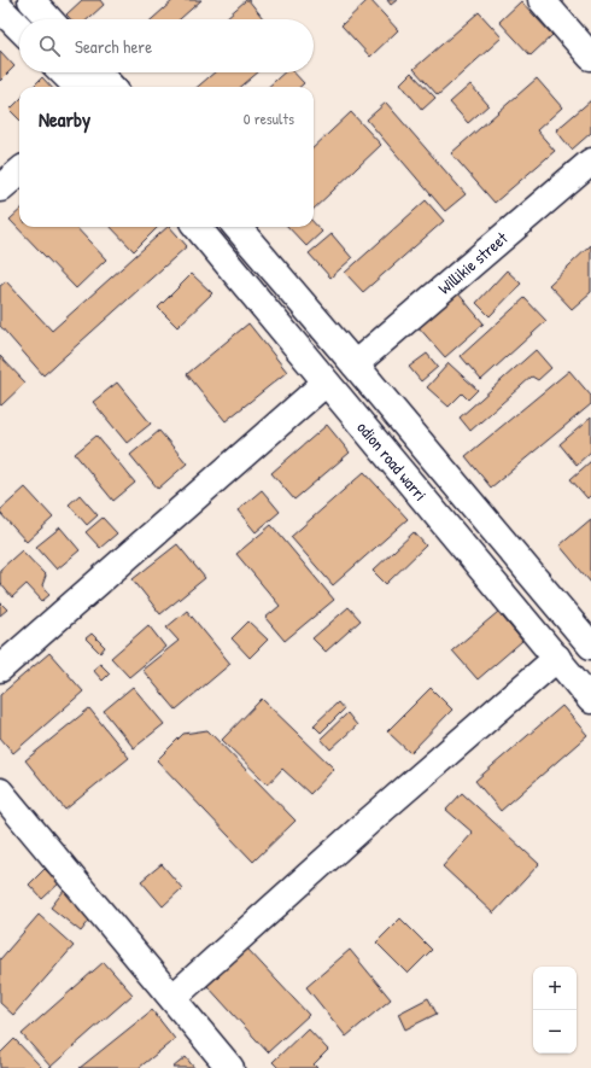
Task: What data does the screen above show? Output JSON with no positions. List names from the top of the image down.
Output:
{
  "streets": {
    "street": ["Willikie street", "odion road warri"]
  },
  "crossings": [
    ["Willikie street", "odion road warri"]
  ],
  "page": {
    "search": "Search here",
    "heading": ["Nearby", "0 results"],
    "map_buttons": ["+", "−"]
  }
}
